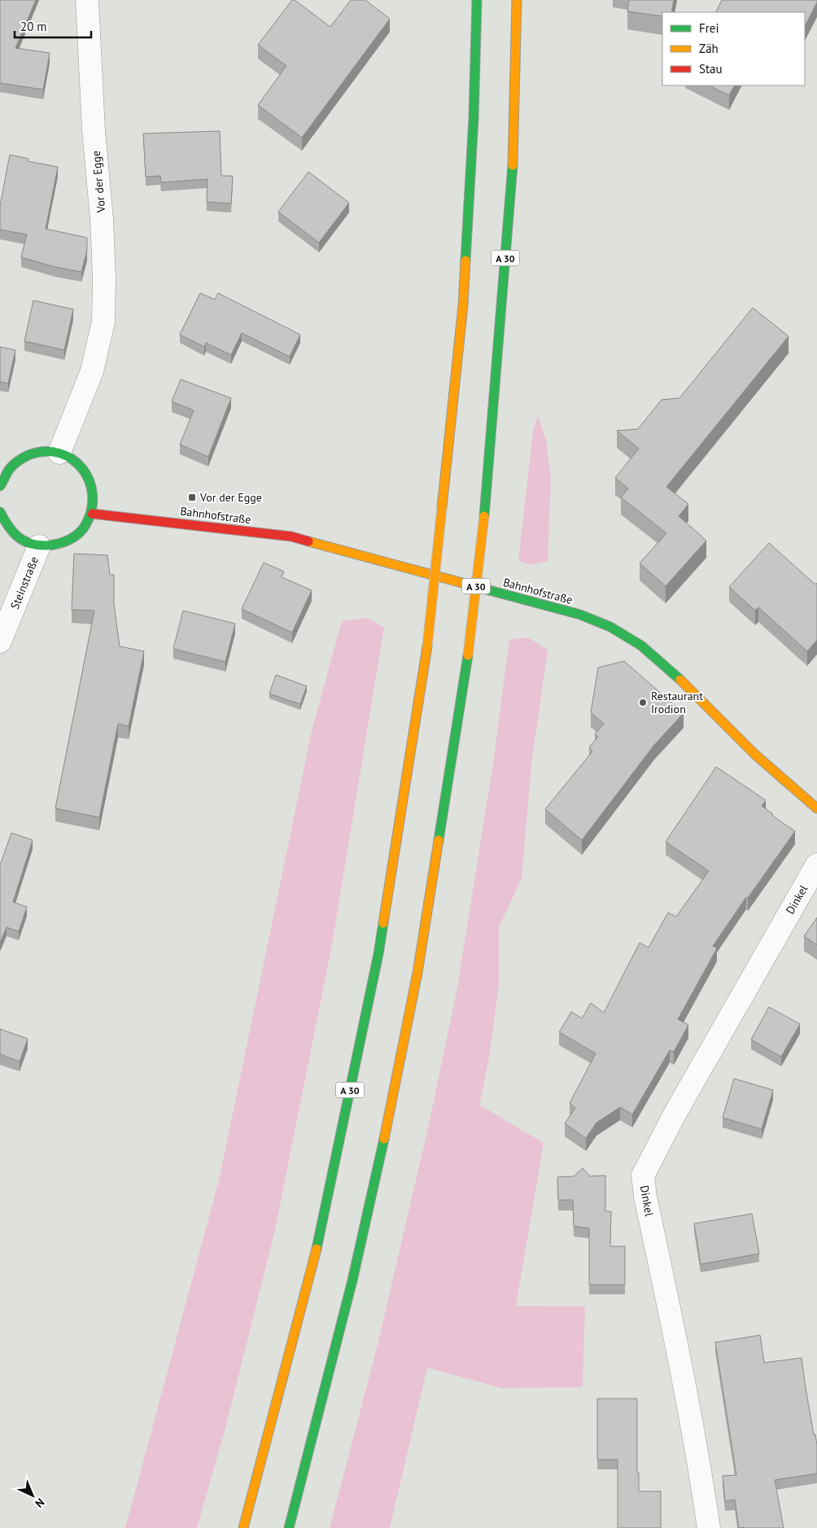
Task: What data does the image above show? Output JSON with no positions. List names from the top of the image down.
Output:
{
  "streets": {
    "main road": ["A 30", "Bahnhofstraße"],
    "street": ["Vor der Egge", "Steinstraße", "Dinkel"]
  },
  "places": {
    "transit": ["Vor der Egge"],
    "other": ["Restaurant Irodion"]
  },
  "legend": ["Frei", "Zäh", "Stau"],
  "scale_bar": "20 m",
  "north": "bottom right"
}
